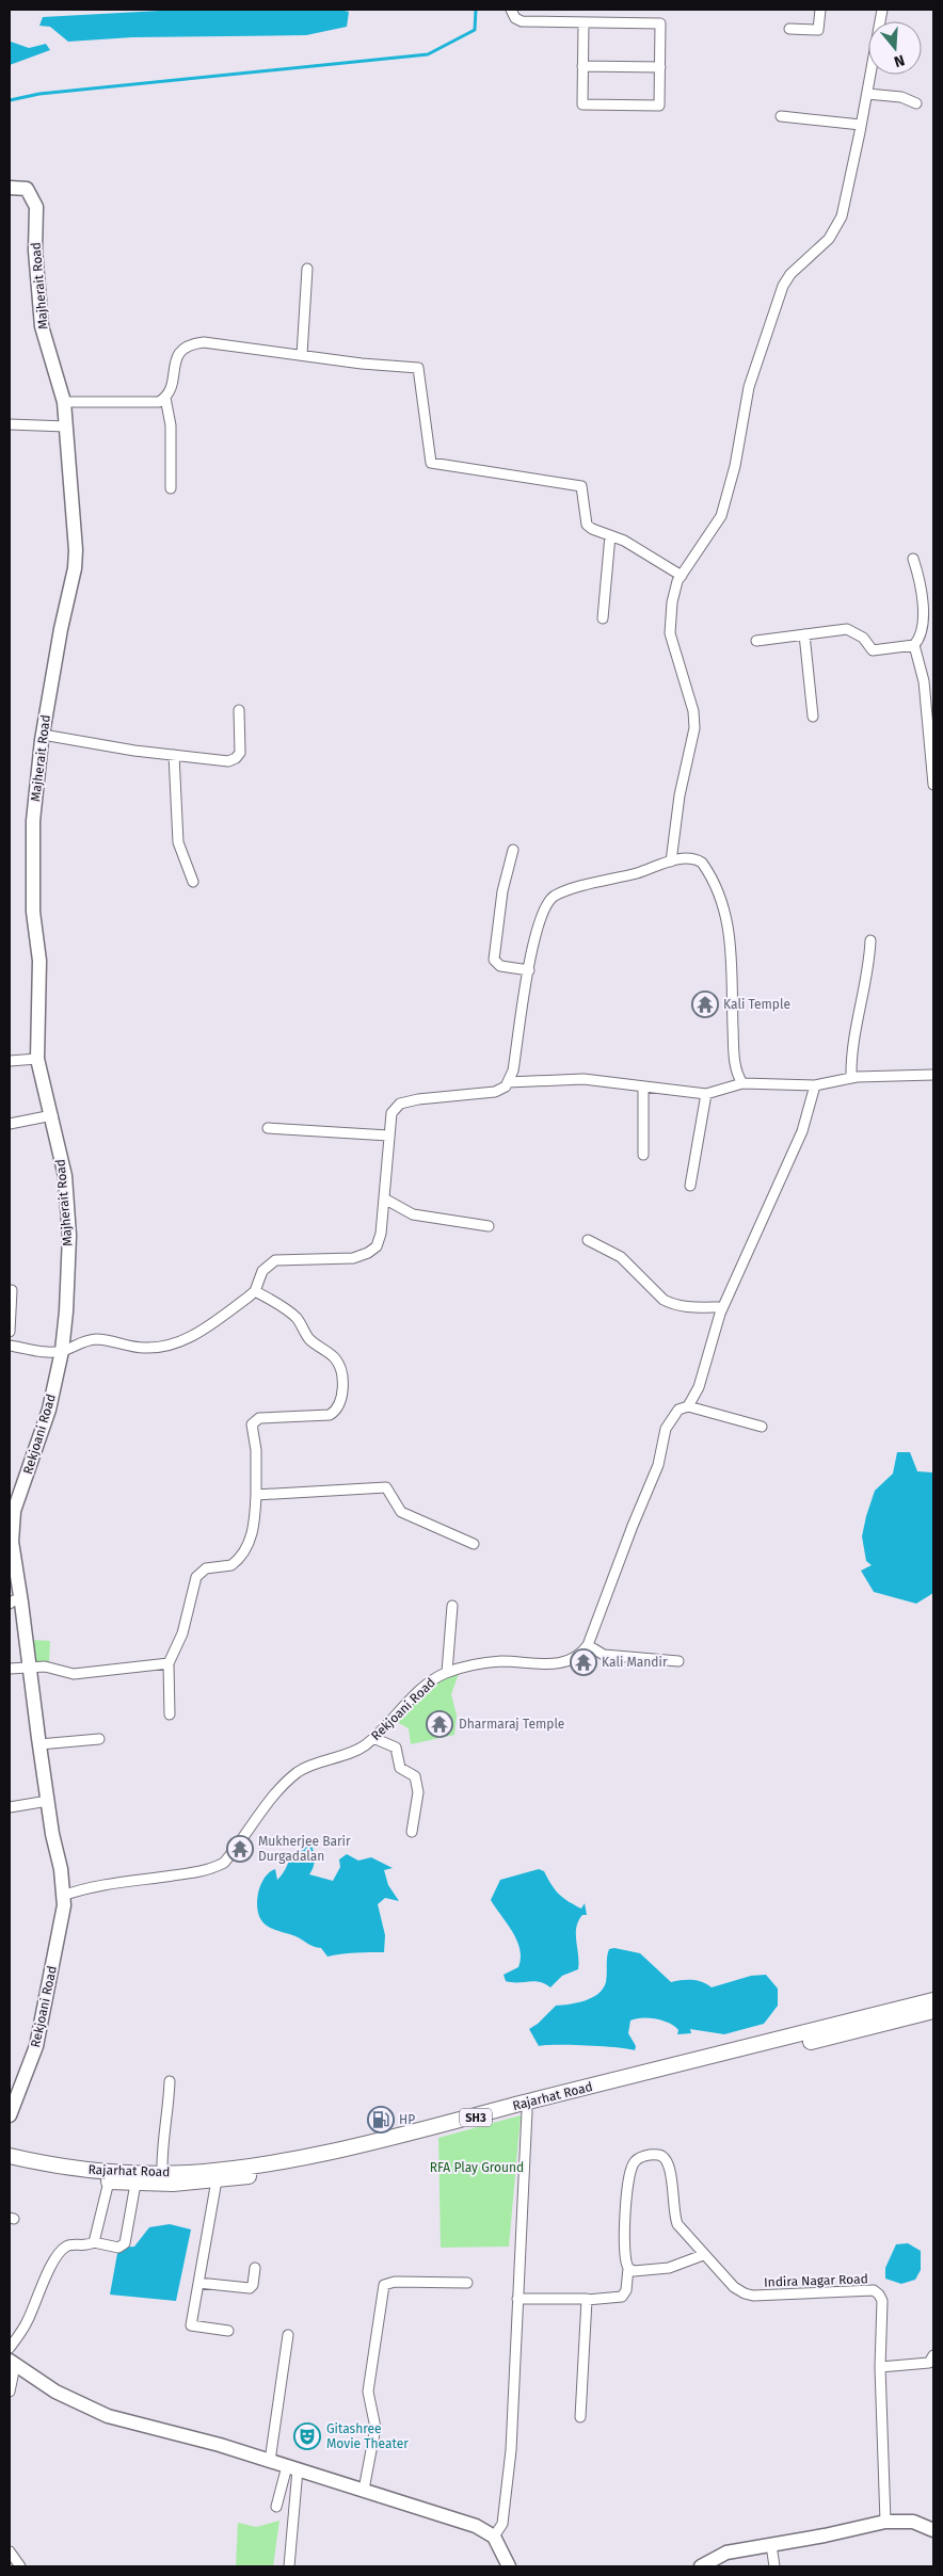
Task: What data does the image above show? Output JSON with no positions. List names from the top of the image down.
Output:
{
  "streets": {
    "main road": ["Rajarhat Road", "SH3"],
    "street": ["Majherait Road", "Rekjoani Road", "Indira Nagar Road"]
  },
  "crossings": [
    ["Majherait Road", "Rekjoani Road"]
  ],
  "parks": ["RFA Play Ground"],
  "places": {
    "temple": [
      "Kali Temple",
      "Kali Mandir",
      "Dharmaraj Temple",
      "Mukherjee Barir Durgadalan"
    ],
    "fuel station": ["HP"],
    "theatre": ["Gitashree Movie Theater"]
  },
  "north": "bottom"
}
